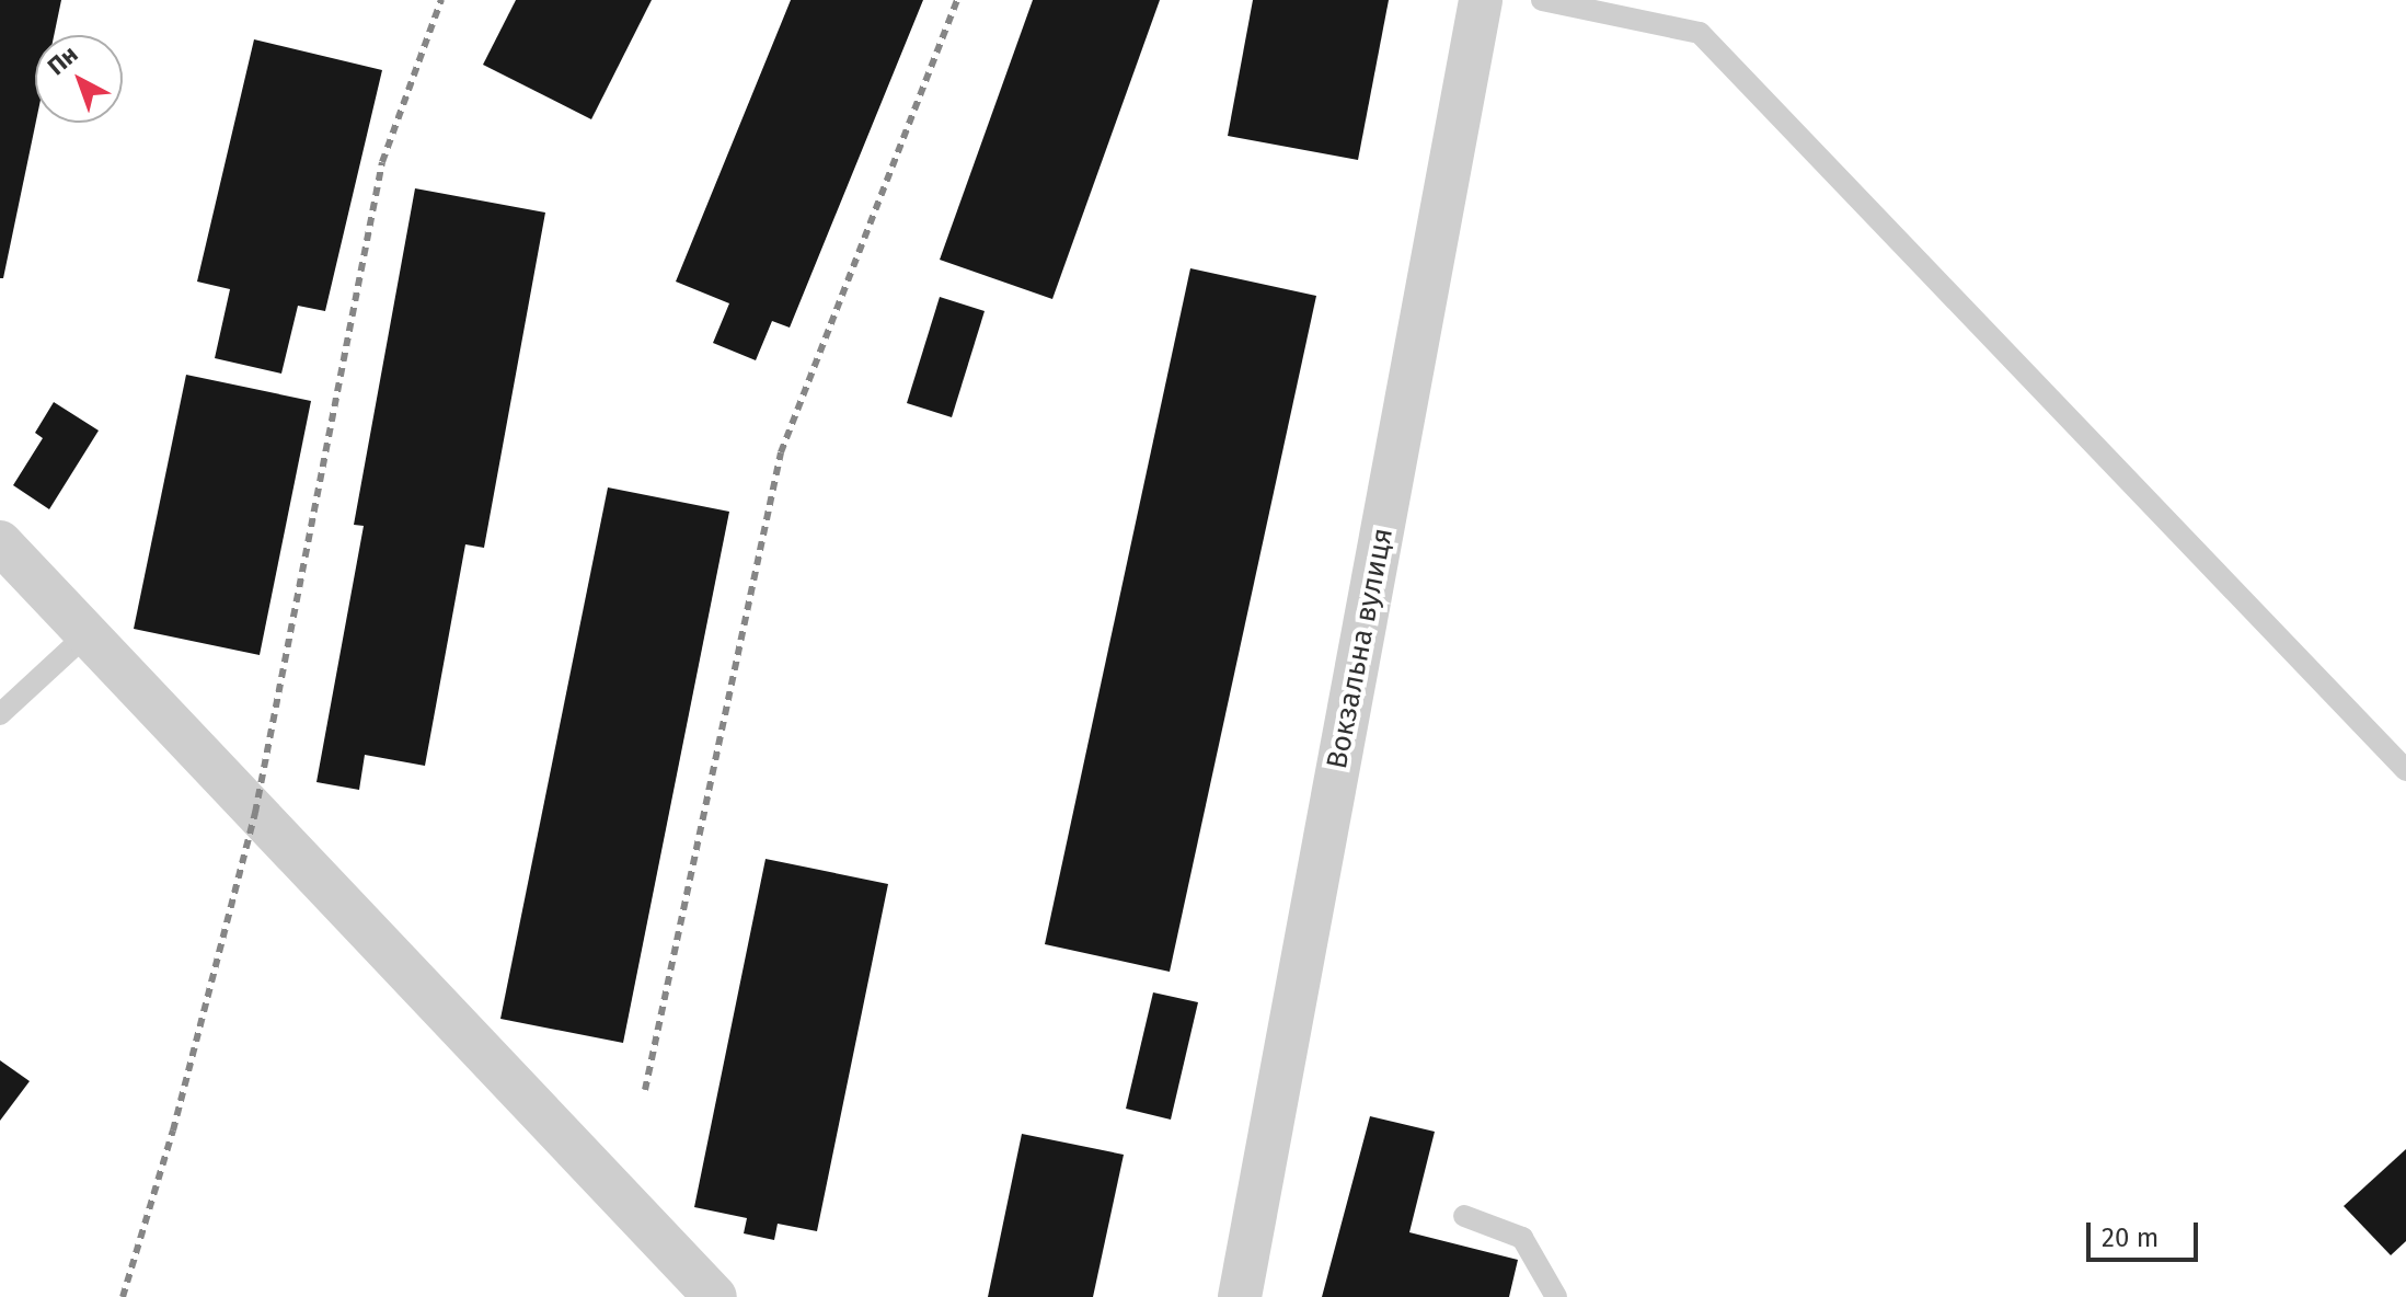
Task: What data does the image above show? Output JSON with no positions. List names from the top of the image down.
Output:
{
  "streets": {
    "street": ["Вокзальна вулиця"]
  },
  "scale_bar": "20 m",
  "north": "top left"
}
